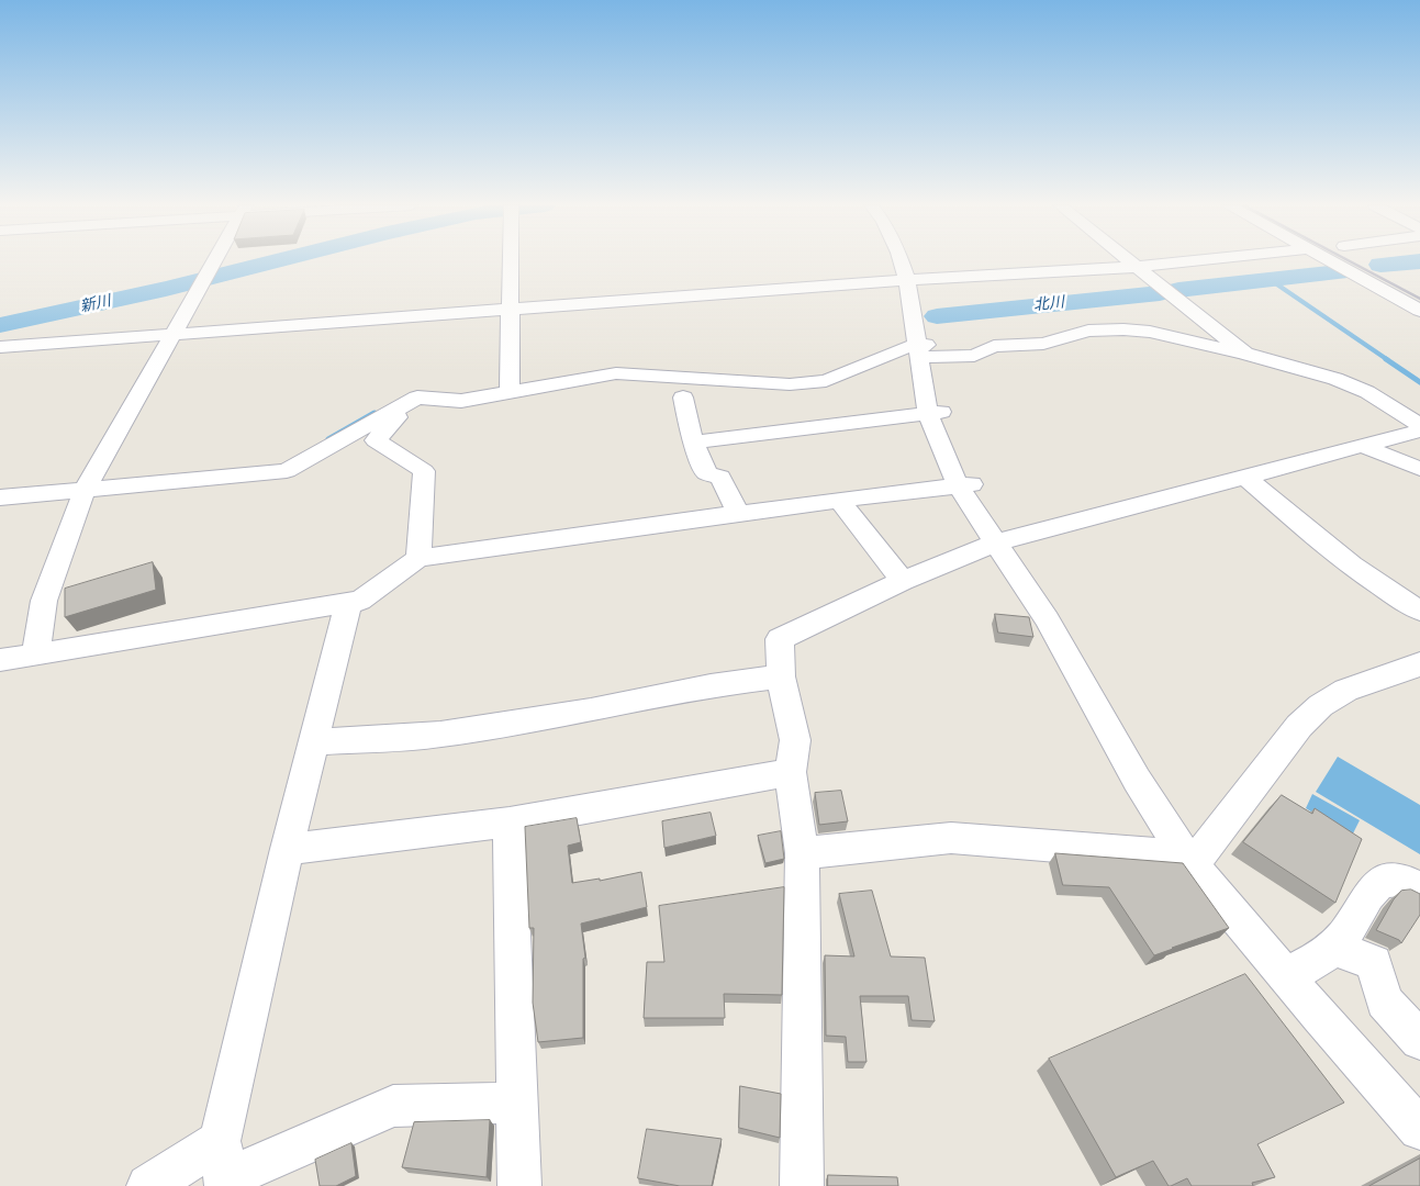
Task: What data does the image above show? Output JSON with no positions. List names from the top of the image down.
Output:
{
  "water": ["新川", "北川"]
}
